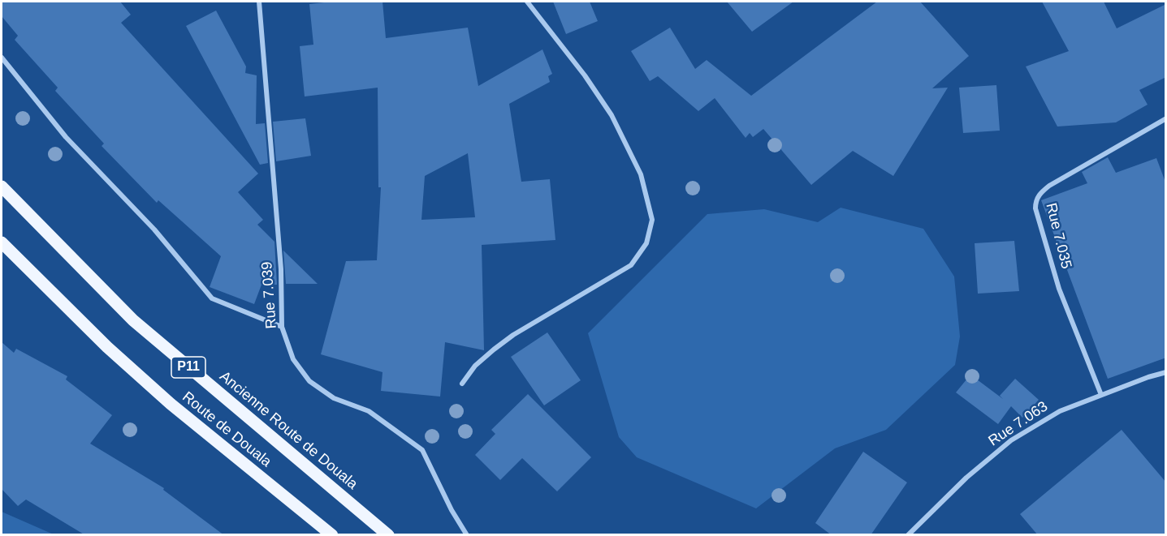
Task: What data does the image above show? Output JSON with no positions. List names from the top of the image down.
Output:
{
  "streets": {
    "main road": ["P11", "Route de Douala", "Ancienne Route de Douala"],
    "street": ["Rue 7.035", "Rue 7.039", "Rue 7.063"]
  },
  "crossings": [
    ["Rue 7.035", "Rue 7.063"]
  ]
}
